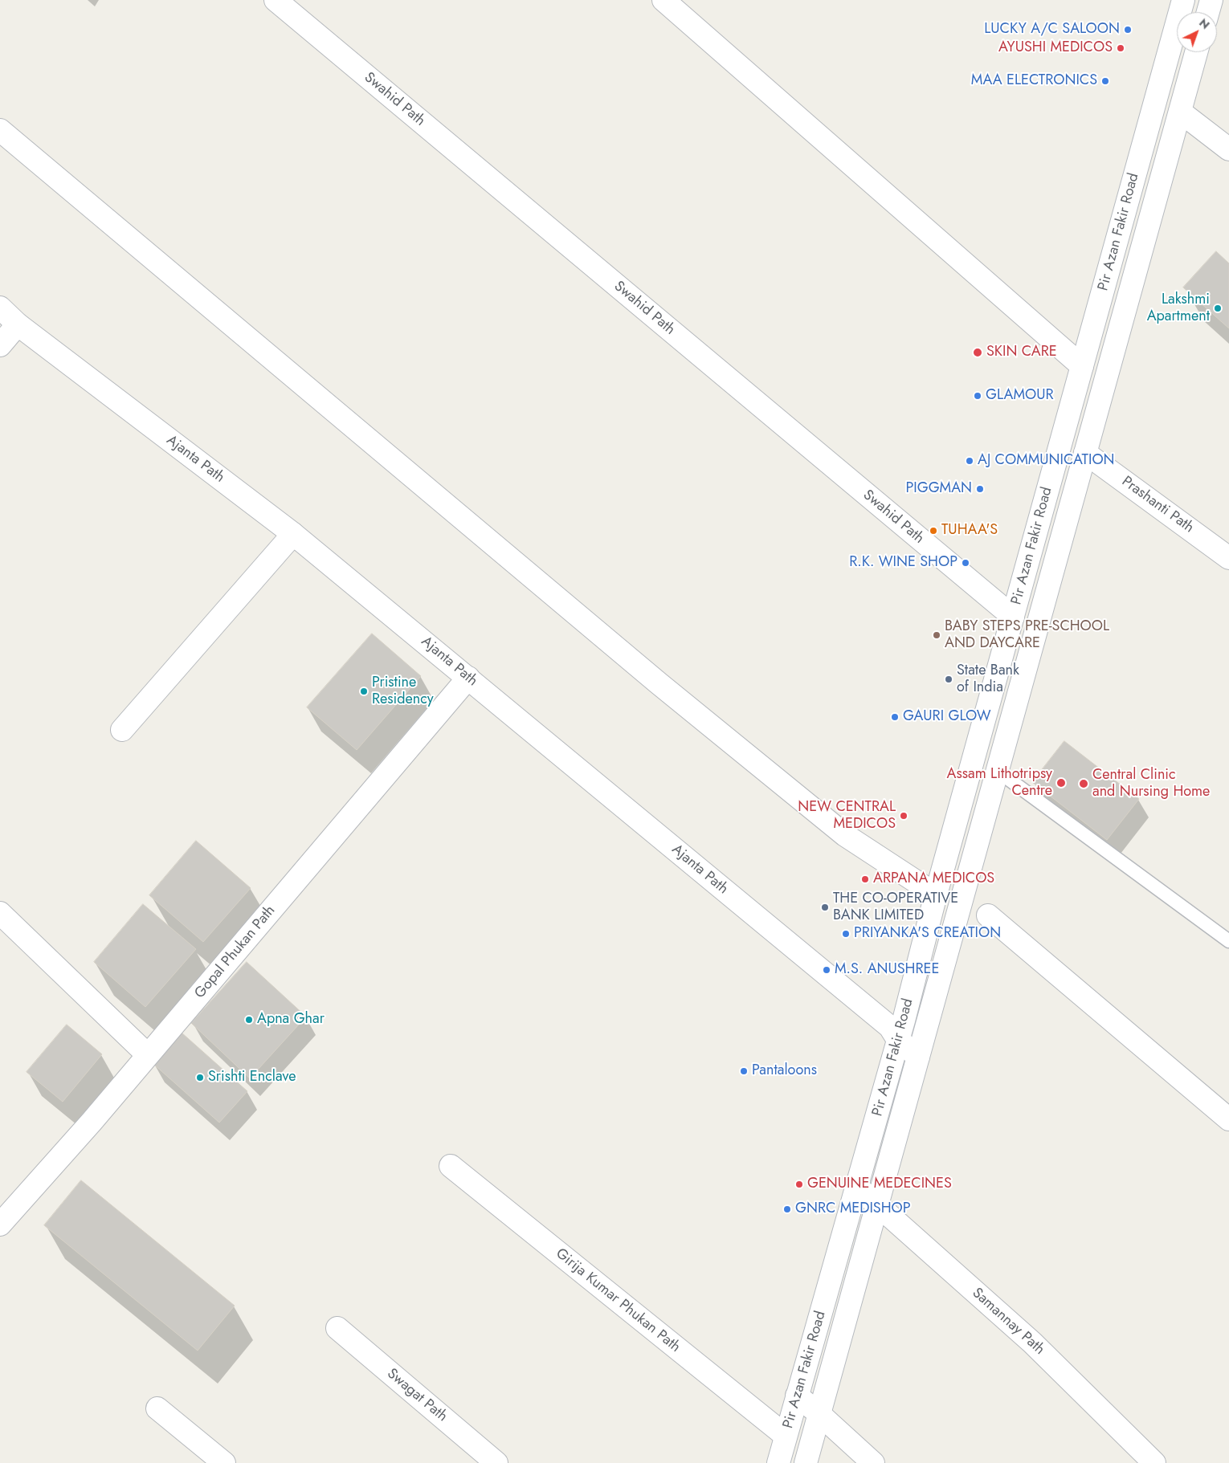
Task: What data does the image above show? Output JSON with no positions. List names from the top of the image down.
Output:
{
  "streets": {
    "street": [
      "Swahid Path",
      "Pir Azan Fakir Road",
      "Ajanta Path",
      "Prashanti Path",
      "Gopal Phukan Path",
      "Girija Kumar Phukan Path",
      "Samannay Path",
      "Swagat Path"
    ]
  },
  "crossings": [
    ["Swahid Path", "Pir Azan Fakir Road"],
    ["Pir Azan Fakir Road", "Ajanta Path"],
    ["Pir Azan Fakir Road", "Prashanti Path"],
    ["Pir Azan Fakir Road", "Girija Kumar Phukan Path"],
    ["Pir Azan Fakir Road", "Samannay Path"],
    ["Ajanta Path", "Gopal Phukan Path"]
  ],
  "places": [
    "LUCKY A/C SALOON",
    "AYUSHI MEDICOS",
    "MAA ELECTRONICS",
    "Lakshmi Apartment",
    "SKIN CARE",
    "GLAMOUR",
    "AJ COMMUNICATION",
    "PIGGMAN",
    "TUHAA'S",
    "R.K. WINE SHOP",
    "BABY STEPS PRE-SCHOOL AND DAYCARE",
    "State Bank of India",
    "Pristine Residency",
    "GAURI GLOW",
    "Assam Lithotripsy Centre",
    "Central Clinic and Nursing Home",
    "NEW CENTRAL MEDICOS",
    "ARPANA MEDICOS",
    "THE CO-OPERATIVE BANK LIMITED",
    "PRIYANKA'S CREATION",
    "M.S. ANUSHREE",
    "Apna Ghar",
    "Pantaloons",
    "Srishti Enclave",
    "GENUINE MEDECINES",
    "GNRC MEDISHOP"
  ],
  "north": "top right"
}
